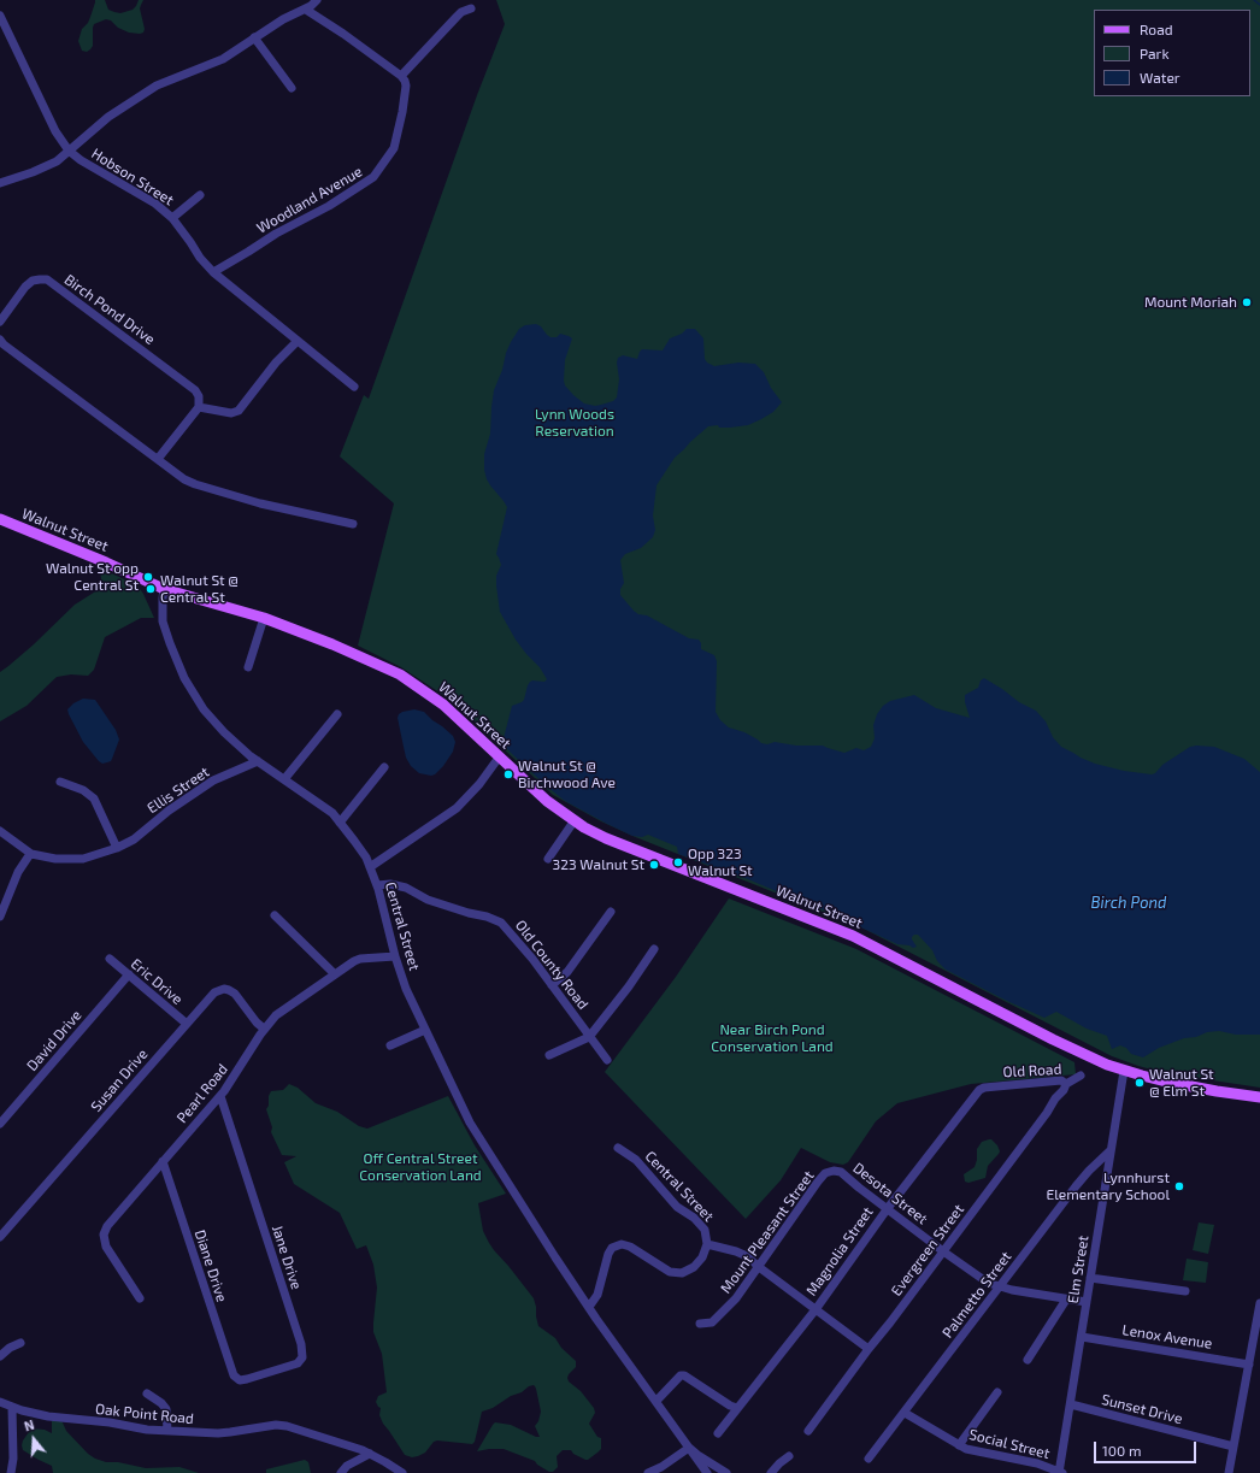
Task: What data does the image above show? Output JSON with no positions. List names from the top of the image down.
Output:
{
  "streets": {
    "main road": ["Walnut Street"],
    "street": [
      "Hobson Street",
      "Woodland Avenue",
      "Birch Pond Drive",
      "Ellis Street",
      "Central Street",
      "Old County Road",
      "Eric Drive",
      "David Drive",
      "Old Road",
      "Susan Drive",
      "Pearl Road",
      "Desota Street",
      "Mount Pleasant Street",
      "Evergreen Street",
      "Magnolia Street",
      "Jane Drive",
      "Diane Drive",
      "Elm Street",
      "Palmetto Street",
      "Lenox Avenue",
      "Sunset Drive",
      "Oak Point Road",
      "Social Street"
    ]
  },
  "crossings": [
    ["Hobson Street", "Woodland Avenue"],
    ["Walnut Street", "Central Street"],
    ["Walnut Street", "Elm Street"],
    ["Ellis Street", "Central Street"],
    ["Central Street", "Old County Road"],
    ["Central Street", "Pearl Road"],
    ["Eric Drive", "David Drive"],
    ["Eric Drive", "Susan Drive"],
    ["Old Road", "Evergreen Street"],
    ["Old Road", "Magnolia Street"],
    ["Susan Drive", "Pearl Road"],
    ["Pearl Road", "Jane Drive"],
    ["Pearl Road", "Diane Drive"],
    ["Desota Street", "Mount Pleasant Street"],
    ["Desota Street", "Evergreen Street"],
    ["Desota Street", "Magnolia Street"],
    ["Desota Street", "Elm Street"],
    ["Desota Street", "Palmetto Street"],
    ["Jane Drive", "Diane Drive"],
    ["Elm Street", "Palmetto Street"],
    ["Elm Street", "Lenox Avenue"],
    ["Elm Street", "Sunset Drive"],
    ["Elm Street", "Social Street"],
    ["Palmetto Street", "Social Street"]
  ],
  "water": ["Birch Pond"],
  "parks": ["Lynn Woods Reservation", "Near Birch Pond Conservation Land", "Off Central Street Conservation Land"],
  "places": [
    "Mount Moriah",
    "Walnut St opp Central St",
    "Walnut St @ Central St",
    "Walnut St @ Birchwood Ave",
    "Opp 323 Walnut St",
    "323 Walnut St",
    "Walnut St @ Elm St",
    "Lynnhurst Elementary School"
  ],
  "legend": ["Road", "Park", "Water"],
  "scale_bar": "100 m",
  "north": "top"
}
